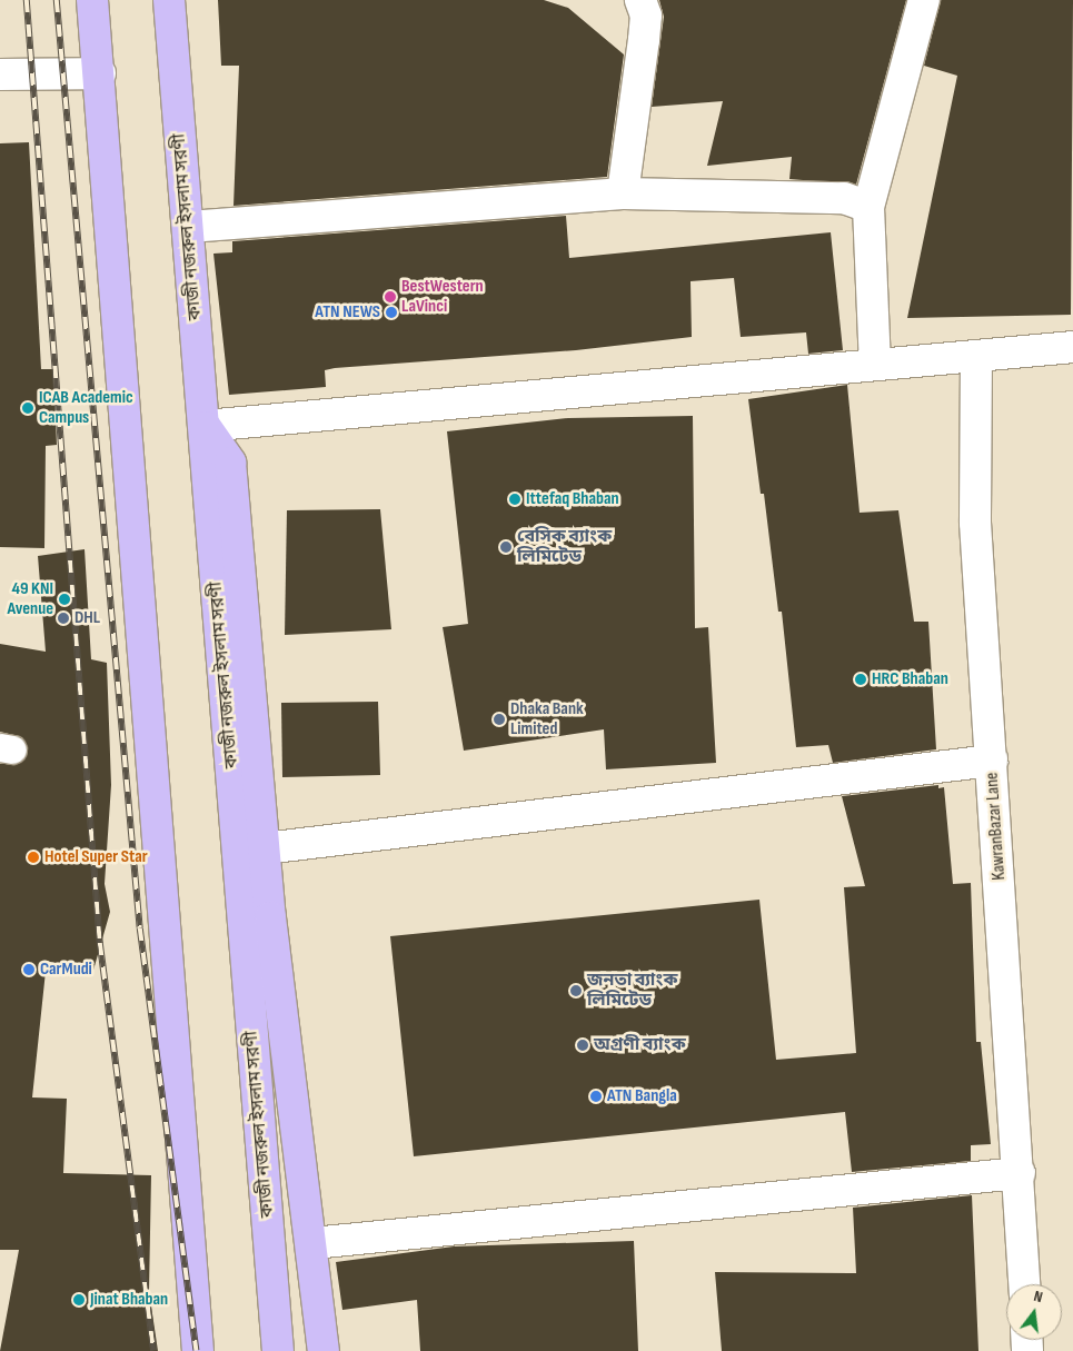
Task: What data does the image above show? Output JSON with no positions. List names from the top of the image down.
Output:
{
  "streets": {
    "highway": ["কাজী নজরুল ইসলাম সরণী"],
    "street": ["KawranBazar Lane"]
  },
  "places": [
    "BestWestern LaVinci",
    "ATN NEWS",
    "ICAB Academic Campus",
    "Ittefaq Bhaban",
    "বেসিক ব্যাংক লিমিটেড",
    "49 KNI Avenue",
    "DHL",
    "HRC Bhaban",
    "Dhaka Bank Limited",
    "Hotel Super Star",
    "CarMudi",
    "জনতা ব্যাংক লিমিটেড",
    "অগ্রণী ব্যাংক",
    "ATN Bangla",
    "Jinat Bhaban"
  ],
  "north": "top"
}
